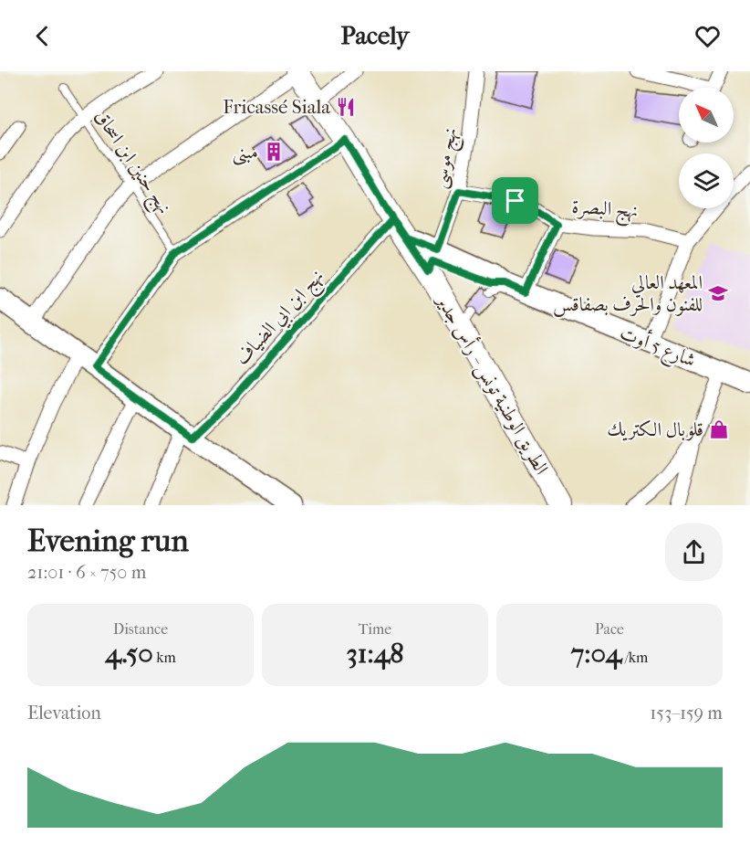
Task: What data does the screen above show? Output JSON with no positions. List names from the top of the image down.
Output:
{
  "streets": {
    "main road": ["شارع 5 أوت", "الطريق الوطنية تونس - رأس جدير"],
    "street": ["نهج موسى", "نهج البصرة", "نهج ابن ابي الضياف"],
    "lane": ["نهج حنين ابن اسحاق"]
  },
  "crossings": [
    ["نهج موسى", "نهج البصرة"],
    ["نهج موسى", "شارع 5 أوت"],
    ["نهج موسى", "الطريق الوطنية تونس - رأس جدير"],
    ["نهج ابن ابي الضياف", "الطريق الوطنية تونس - رأس جدير"],
    ["شارع 5 أوت", "الطريق الوطنية تونس - رأس جدير"]
  ],
  "places": {
    "restaurant": ["Fricassé Siala"],
    "building": ["مبنى"],
    "school or university": ["المعهد العالي للفنون والحرف بصفاقس"],
    "shop": ["قلوبال الكتريك"]
  },
  "north": "top left",
  "page": {
    "header": "Pacely",
    "heading": ["Evening run", "21:01 · 6 × 750 m"],
    "stats": [
      ["Distance", "4.50 km"],
      ["Time", "31:48"],
      ["Pace", "7:04 /km"]
    ],
    "chart": ["Elevation", "153–159 m"]
  }
}
